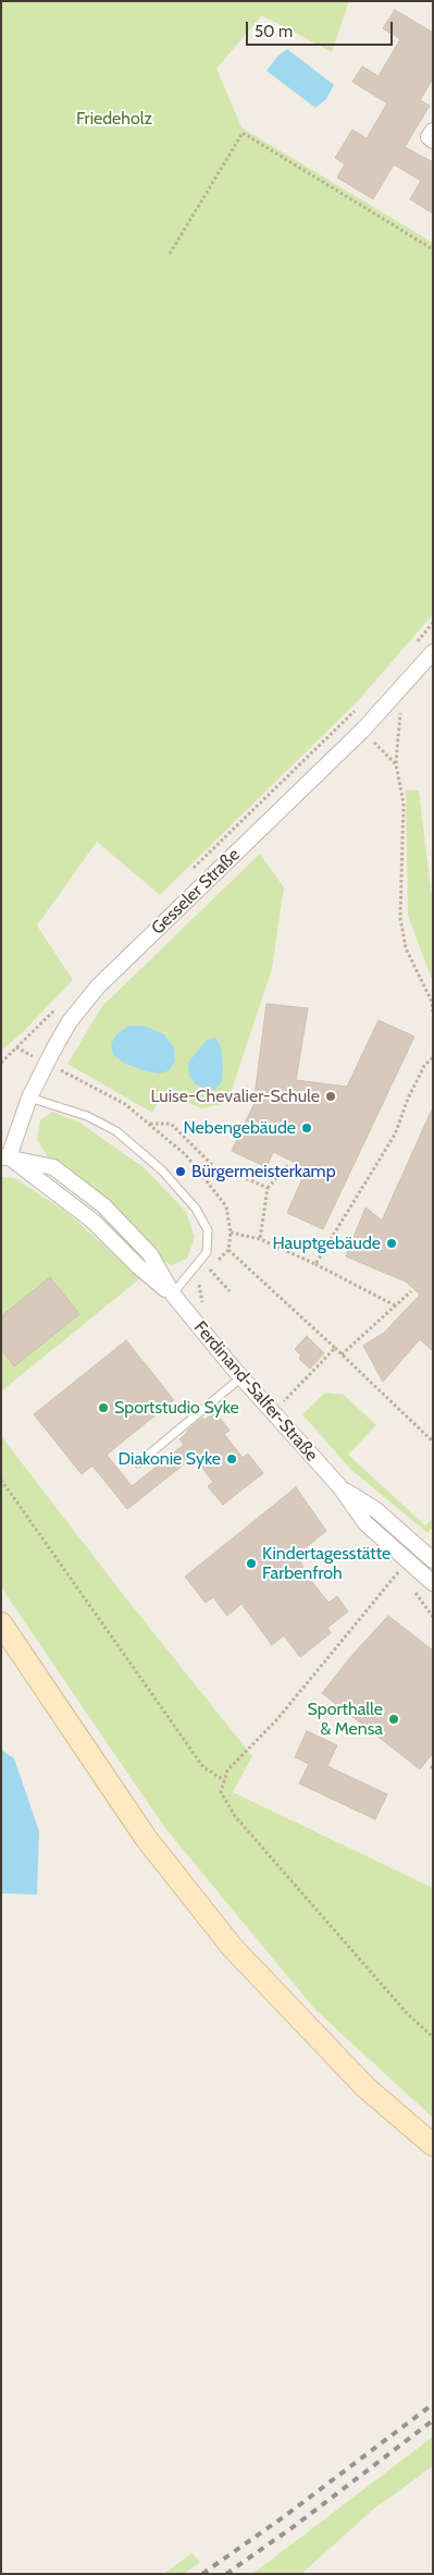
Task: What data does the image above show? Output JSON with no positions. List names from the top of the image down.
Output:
{
  "streets": {
    "street": ["Gesseler Straße", "Ferdinand-Salfer-Straße"]
  },
  "crossings": [
    ["Gesseler Straße", "Ferdinand-Salfer-Straße"]
  ],
  "parks": ["Friedeholz"],
  "places": [
    "Luise-Chevalier-Schule",
    "Nebengebäude",
    "Bürgermeisterkamp",
    "Hauptgebäude",
    "Sportstudio Syke",
    "Diakonie Syke",
    "Kindertagesstätte Farbenfroh",
    "Sporthalle & Mensa"
  ],
  "scale_bar": "50 m"
}
